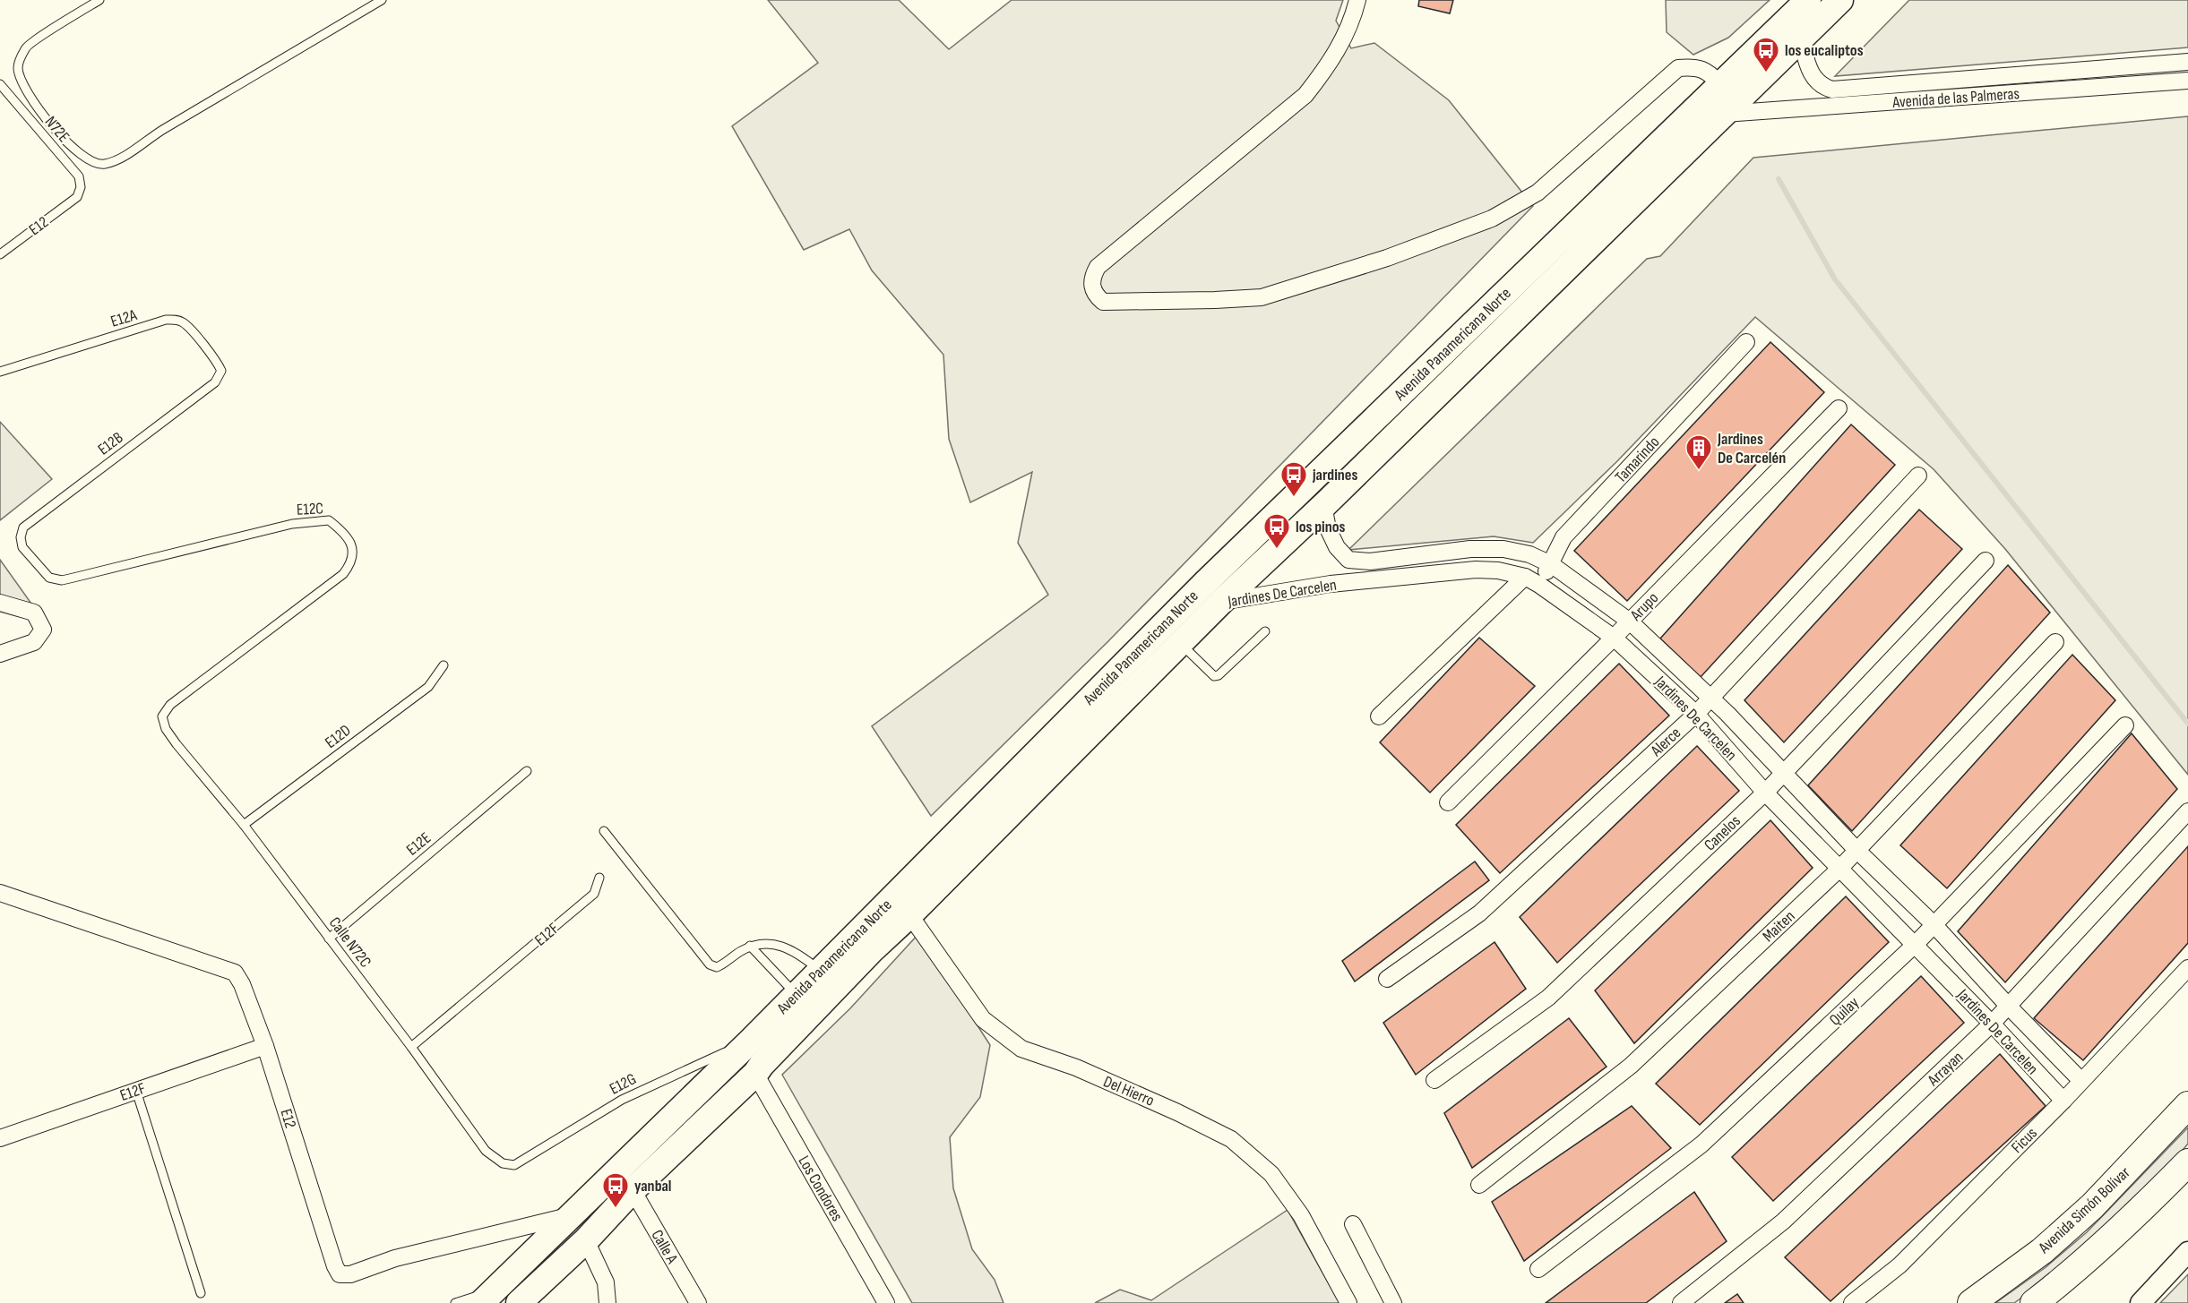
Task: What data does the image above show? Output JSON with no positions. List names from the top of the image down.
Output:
{
  "streets": {
    "highway": ["Avenida Simón Bolívar"],
    "main road": ["Avenida Panamericana Norte"],
    "street": [
      "Avenida de las Palmeras",
      "E12",
      "Tamarindo",
      "Jardines De Carcelen",
      "Arupo",
      "Alerce",
      "Canelos",
      "Maiten",
      "E12F",
      "Quilay",
      "Arrayan",
      "Del Hierro",
      "Ficus",
      "Los Condores",
      "Calle A"
    ],
    "lane": [
      "N72E",
      "E12A",
      "E12B",
      "E12C",
      "E12D",
      "E12E",
      "Calle N72C",
      "E12G"
    ]
  },
  "crossings": [
    ["Avenida de las Palmeras", "Avenida Panamericana Norte"],
    ["N72E", "E12"],
    ["E12", "Avenida Panamericana Norte"],
    ["E12", "E12F"],
    ["E12A", "E12B"],
    ["Avenida Panamericana Norte", "Jardines De Carcelen"],
    ["Avenida Panamericana Norte", "E12G"],
    ["Avenida Panamericana Norte", "Del Hierro"],
    ["Avenida Panamericana Norte", "Los Condores"],
    ["Avenida Panamericana Norte", "Calle A"],
    ["E12B", "E12C"],
    ["Tamarindo", "Jardines De Carcelen"],
    ["E12C", "Calle N72C"],
    ["Jardines De Carcelen", "Arupo"],
    ["Jardines De Carcelen", "Alerce"],
    ["Jardines De Carcelen", "Canelos"],
    ["Jardines De Carcelen", "Maiten"],
    ["Jardines De Carcelen", "Quilay"],
    ["Jardines De Carcelen", "Arrayan"],
    ["Jardines De Carcelen", "Ficus"],
    ["E12D", "Calle N72C"],
    ["E12E", "Calle N72C"],
    ["E12F", "Calle N72C"],
    ["Calle N72C", "E12G"]
  ],
  "places": {
    "bus stop": [
      "los eucaliptos",
      "jardines",
      "los pinos",
      "yanbal"
    ],
    "building": ["Jardines De Carcelén"]
  }
}
